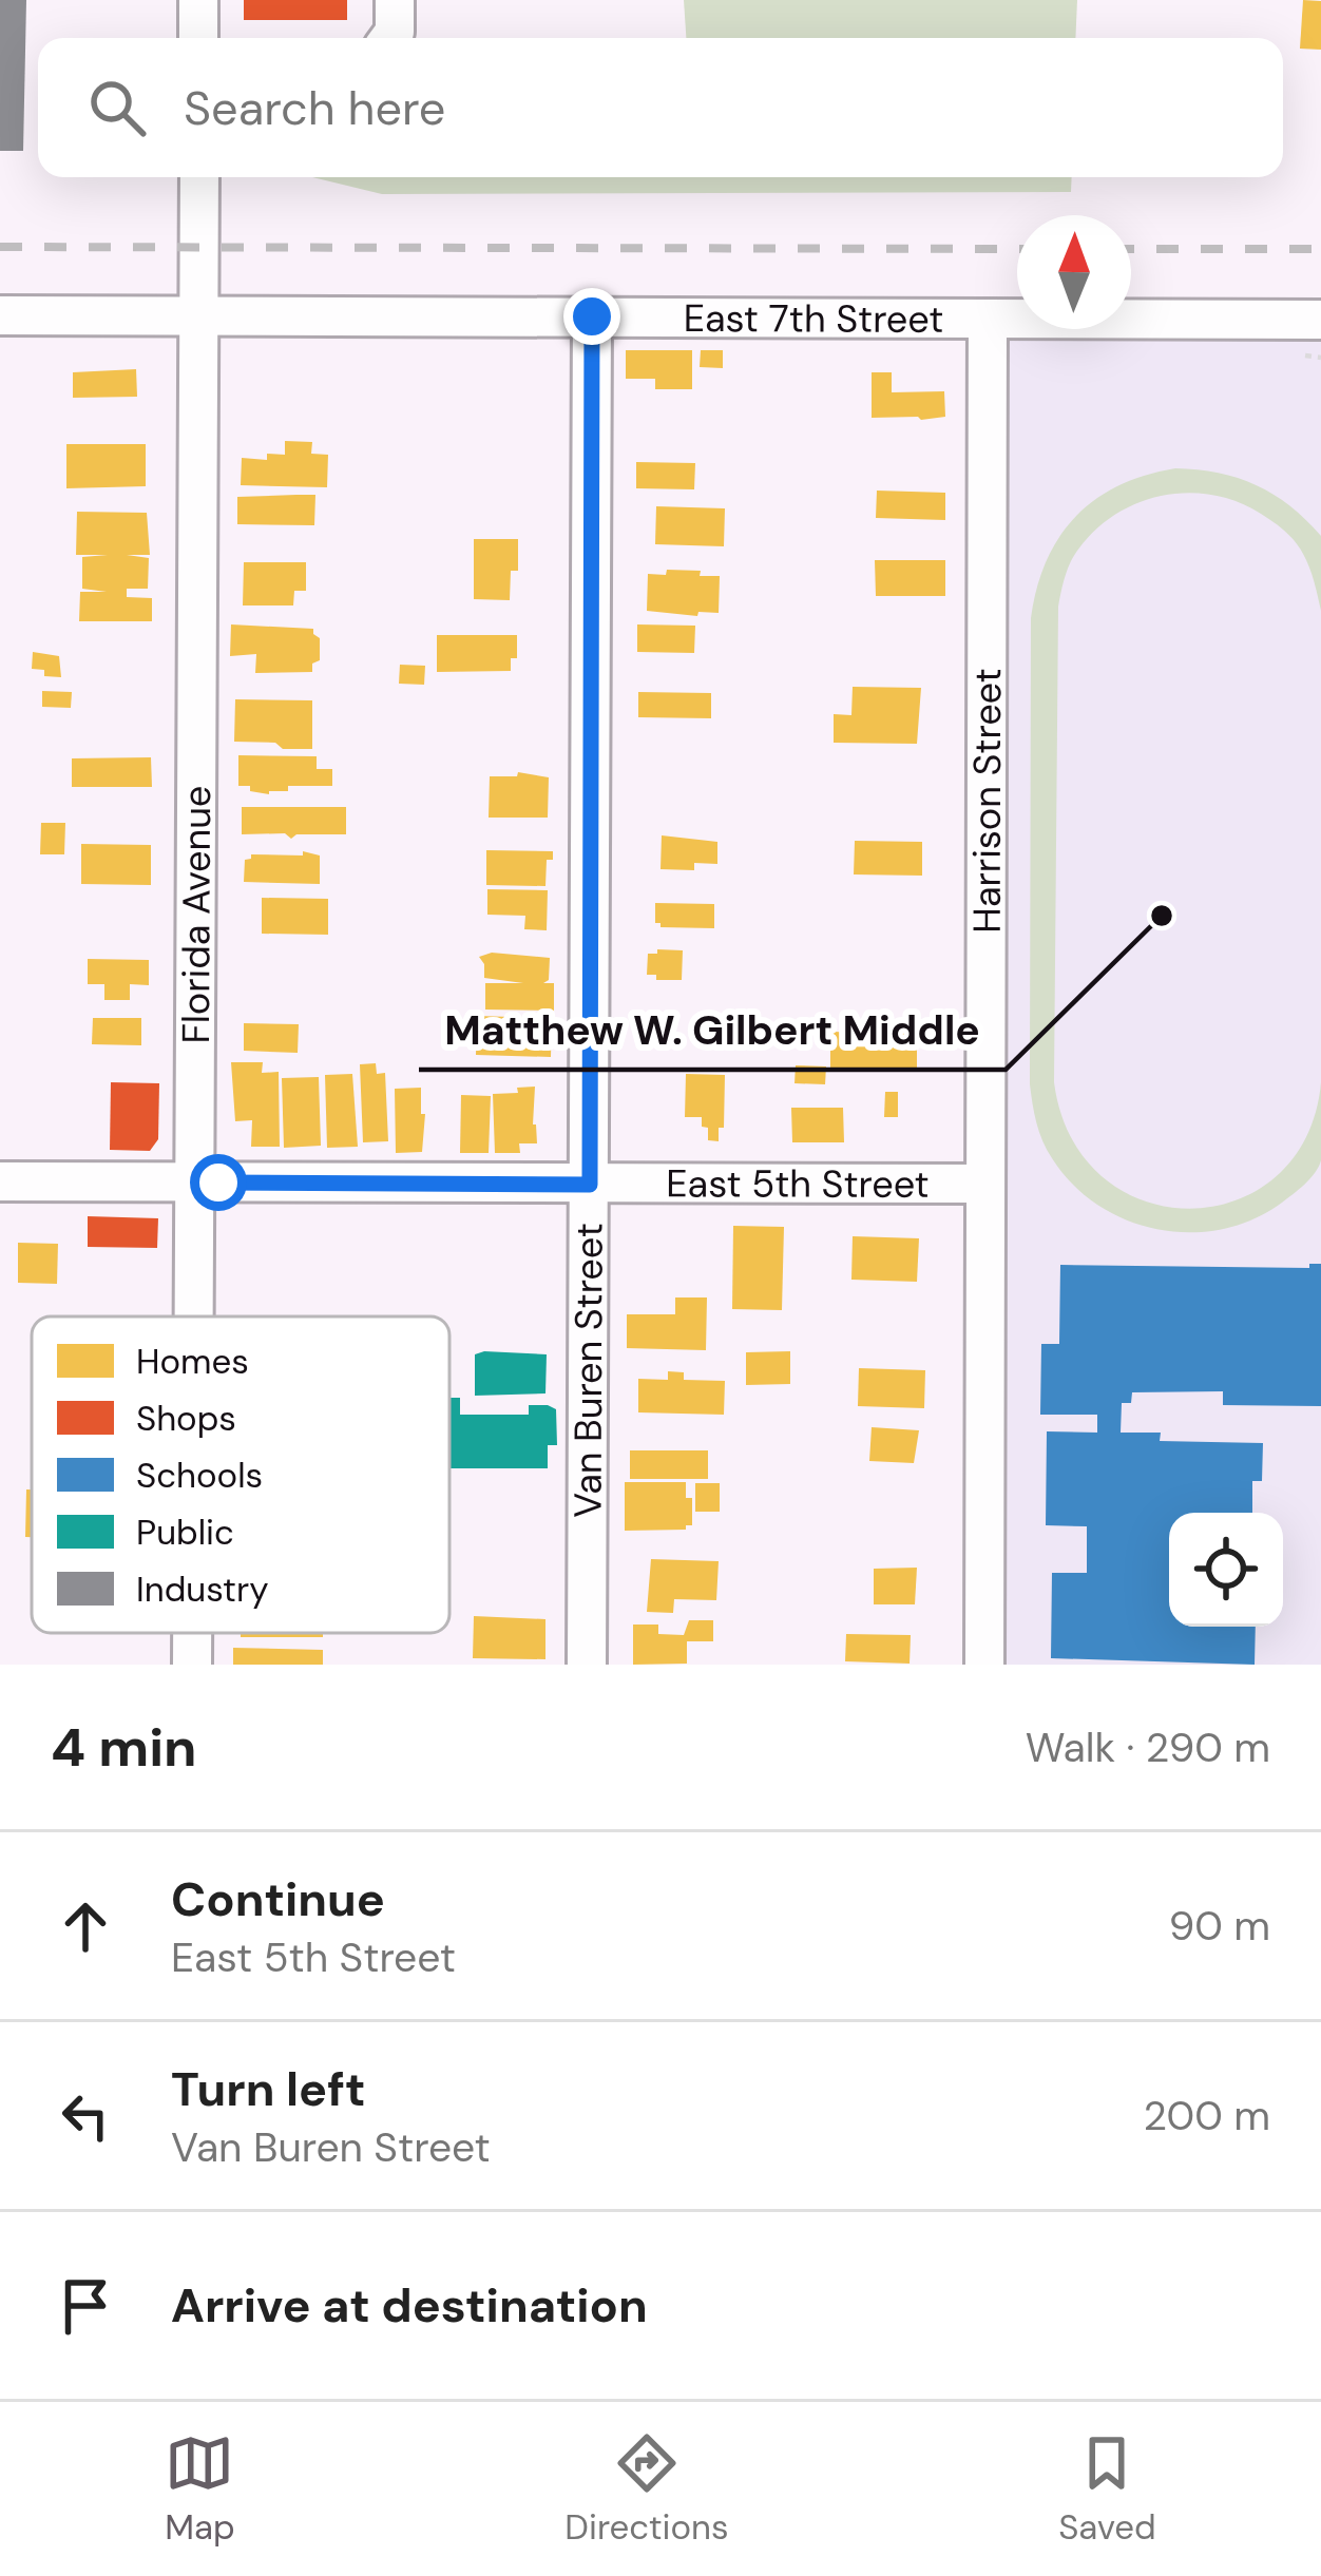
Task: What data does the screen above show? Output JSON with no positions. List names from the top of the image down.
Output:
{
  "streets": {
    "street": [
      "East 7th Street",
      "Harrison Street",
      "Florida Avenue",
      "East 5th Street",
      "Van Buren Street"
    ]
  },
  "crossings": [
    ["East 7th Street", "Harrison Street"],
    ["East 7th Street", "Florida Avenue"],
    ["East 7th Street", "Van Buren Street"],
    ["Harrison Street", "East 5th Street"],
    ["Florida Avenue", "East 5th Street"],
    ["East 5th Street", "Van Buren Street"]
  ],
  "places": ["Matthew W. Gilbert Middle"],
  "legend": [
    "Homes",
    "Shops",
    "Schools",
    "Public",
    "Industry"
  ],
  "north": "top",
  "page": {
    "search": "Search here",
    "heading": ["4 min", "Walk · 290 m"],
    "list": [
      ["Continue", "East 5th Street", "90 m"],
      ["Turn left", "Van Buren Street", "200 m"],
      "Arrive at destination"
    ],
    "nav": ["Map", "Directions", "Saved"]
  }
}
